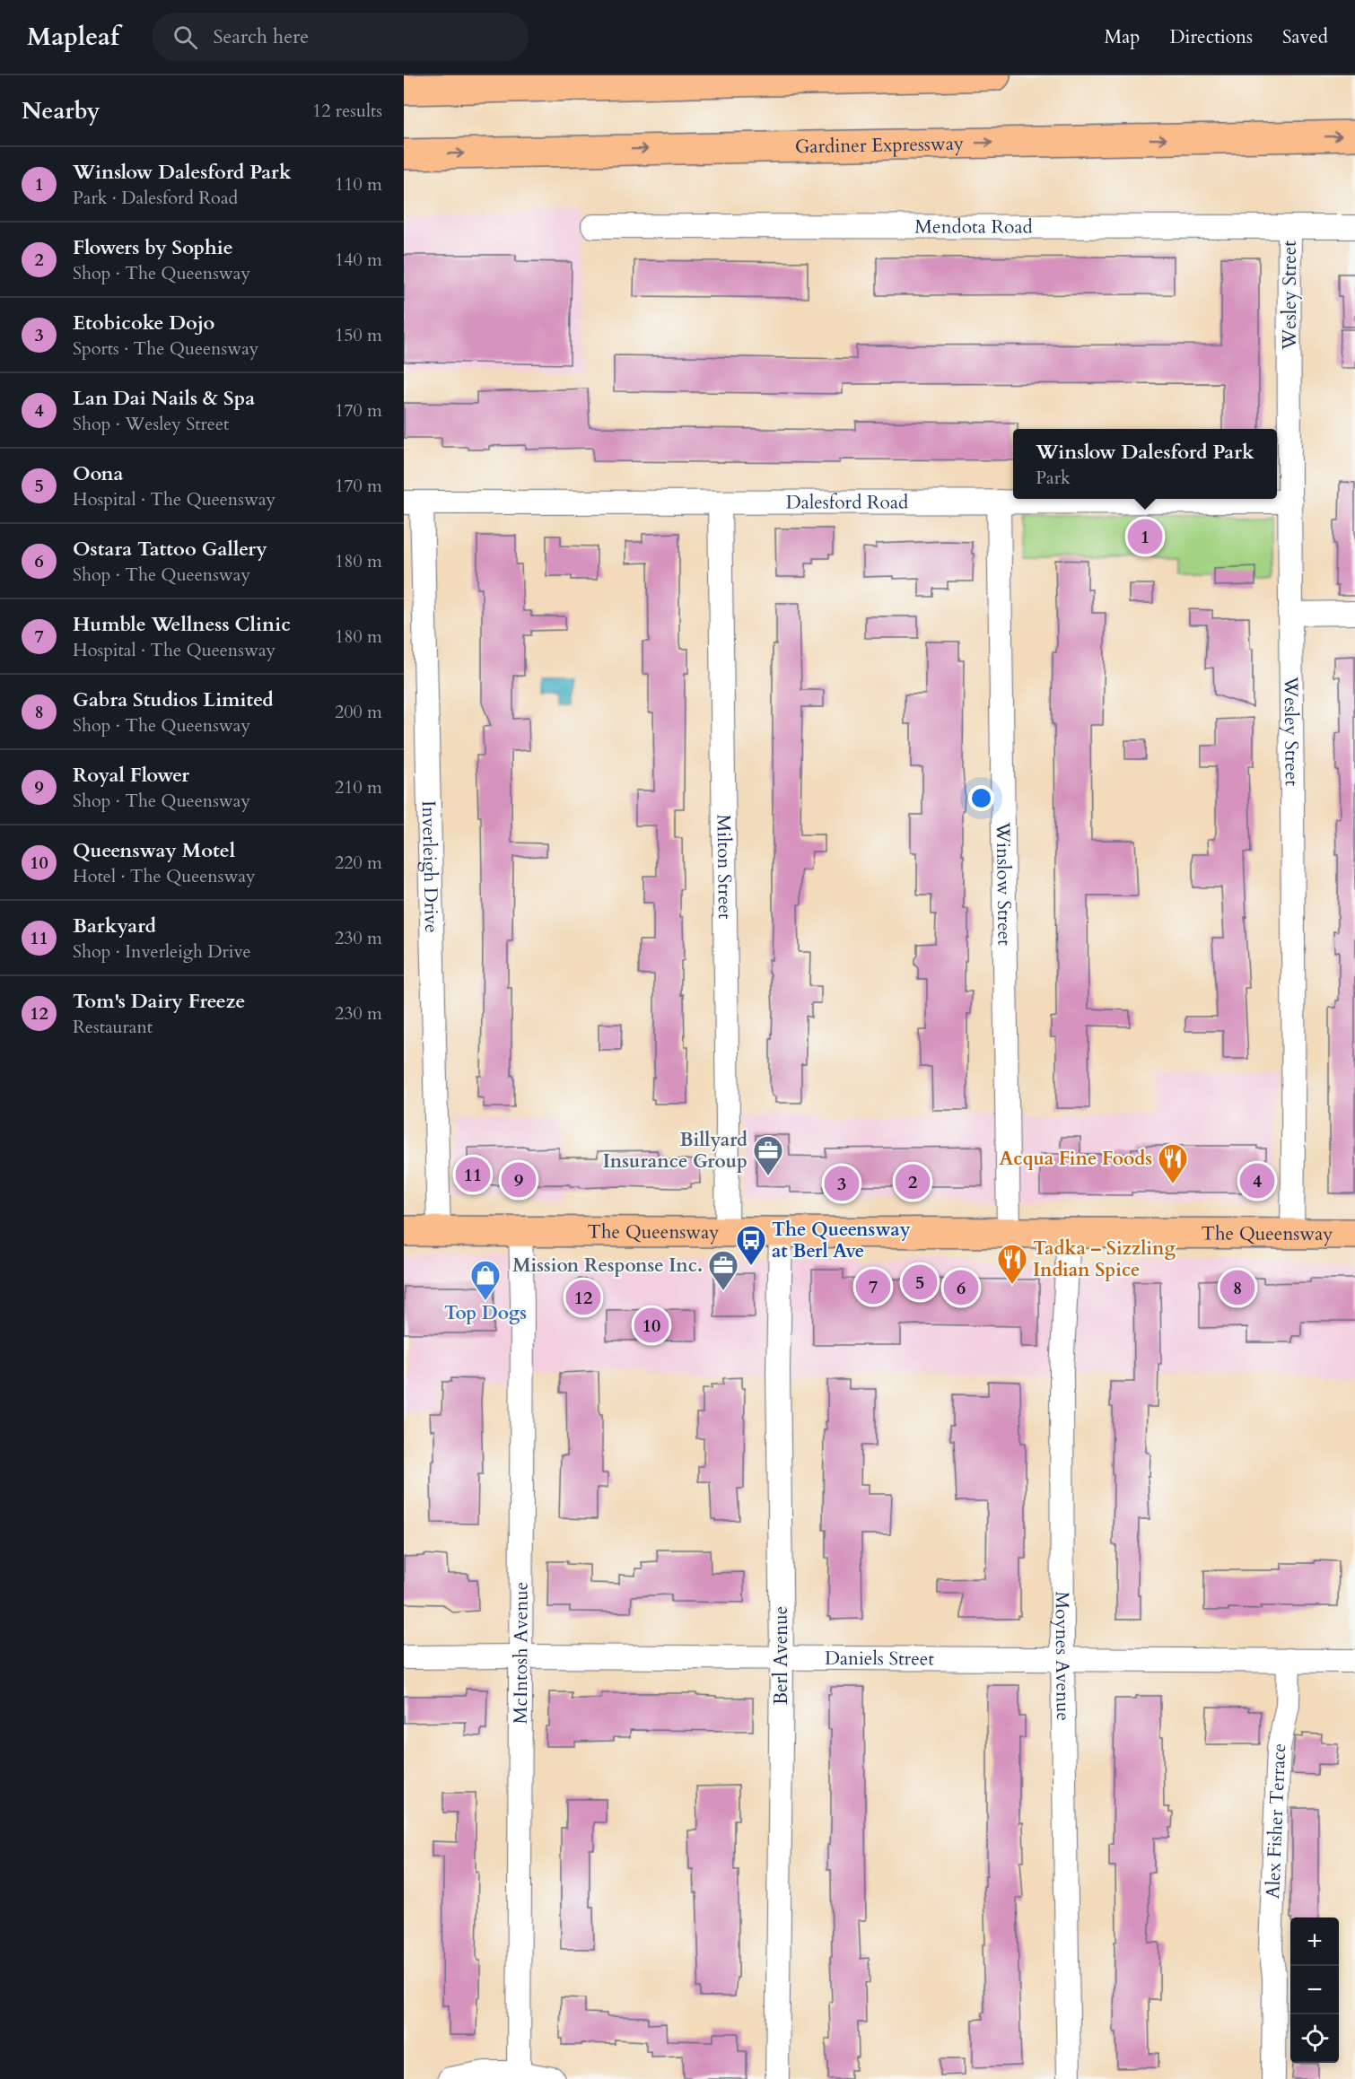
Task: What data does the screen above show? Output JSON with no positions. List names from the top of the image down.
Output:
{
  "streets": {
    "main road": ["Gardiner Expressway", "The Queensway"],
    "street": [
      "Mendota Road",
      "Wesley Street",
      "Dalesford Road",
      "Inverleigh Drive",
      "Milton Street",
      "Winslow Street",
      "McIntosh Avenue",
      "Berl Avenue",
      "Moynes Avenue",
      "Daniels Street",
      "Alex Fisher Terrace"
    ]
  },
  "crossings": [
    ["Mendota Road", "Wesley Street"],
    ["Wesley Street", "Dalesford Road"],
    ["Wesley Street", "The Queensway"],
    ["Dalesford Road", "Inverleigh Drive"],
    ["Dalesford Road", "Milton Street"],
    ["Dalesford Road", "Winslow Street"],
    ["Inverleigh Drive", "The Queensway"],
    ["Milton Street", "The Queensway"],
    ["Winslow Street", "The Queensway"],
    ["The Queensway", "McIntosh Avenue"],
    ["The Queensway", "Berl Avenue"],
    ["The Queensway", "Moynes Avenue"],
    ["McIntosh Avenue", "Daniels Street"],
    ["Berl Avenue", "Daniels Street"],
    ["Moynes Avenue", "Daniels Street"],
    ["Daniels Street", "Alex Fisher Terrace"]
  ],
  "places": {
    "office": ["Billyard Insurance Group", "Mission Response Inc."],
    "restaurant": ["Acqua Fine Foods", "Tadka – Sizzling Indian Spice"],
    "bus stop": ["The Queensway at Berl Ave"],
    "shop": ["Top Dogs"]
  },
  "page": {
    "header": "Mapleaf",
    "search": "Search here",
    "nav": ["Map", "Directions", "Saved"],
    "heading": ["Nearby", "12 results"],
    "list": [
      {
        "mark": "1",
        "name": "Winslow Dalesford Park",
        "note": "Park · Dalesford Road",
        "value": "110 m"
      },
      {
        "mark": "2",
        "name": "Flowers by Sophie",
        "note": "Shop · The Queensway",
        "value": "140 m"
      },
      {
        "mark": "3",
        "name": "Etobicoke Dojo",
        "note": "Sports · The Queensway",
        "value": "150 m"
      },
      {
        "mark": "4",
        "name": "Lan Dai Nails & Spa",
        "note": "Shop · Wesley Street",
        "value": "170 m"
      },
      {
        "mark": "5",
        "name": "Oona",
        "note": "Hospital · The Queensway",
        "value": "170 m"
      },
      {
        "mark": "6",
        "name": "Ostara Tattoo Gallery",
        "note": "Shop · The Queensway",
        "value": "180 m"
      },
      {
        "mark": "7",
        "name": "Humble Wellness Clinic",
        "note": "Hospital · The Queensway",
        "value": "180 m"
      },
      {
        "mark": "8",
        "name": "Gabra Studios Limited",
        "note": "Shop · The Queensway",
        "value": "200 m"
      },
      {
        "mark": "9",
        "name": "Royal Flower",
        "note": "Shop · The Queensway",
        "value": "210 m"
      },
      {
        "mark": "10",
        "name": "Queensway Motel",
        "note": "Hotel · The Queensway",
        "value": "220 m"
      },
      {
        "mark": "11",
        "name": "Barkyard",
        "note": "Shop · Inverleigh Drive",
        "value": "230 m"
      },
      {
        "mark": "12",
        "name": "Tom's Dairy Freeze",
        "note": "Restaurant",
        "value": "230 m"
      }
    ],
    "popup": ["Winslow Dalesford Park", "Park"],
    "pins": [
      "1",
      "11",
      "9",
      "4",
      "2",
      "3",
      "5",
      "7",
      "6",
      "8",
      "12",
      "10"
    ],
    "map_buttons": ["+", "−"]
  }
}
